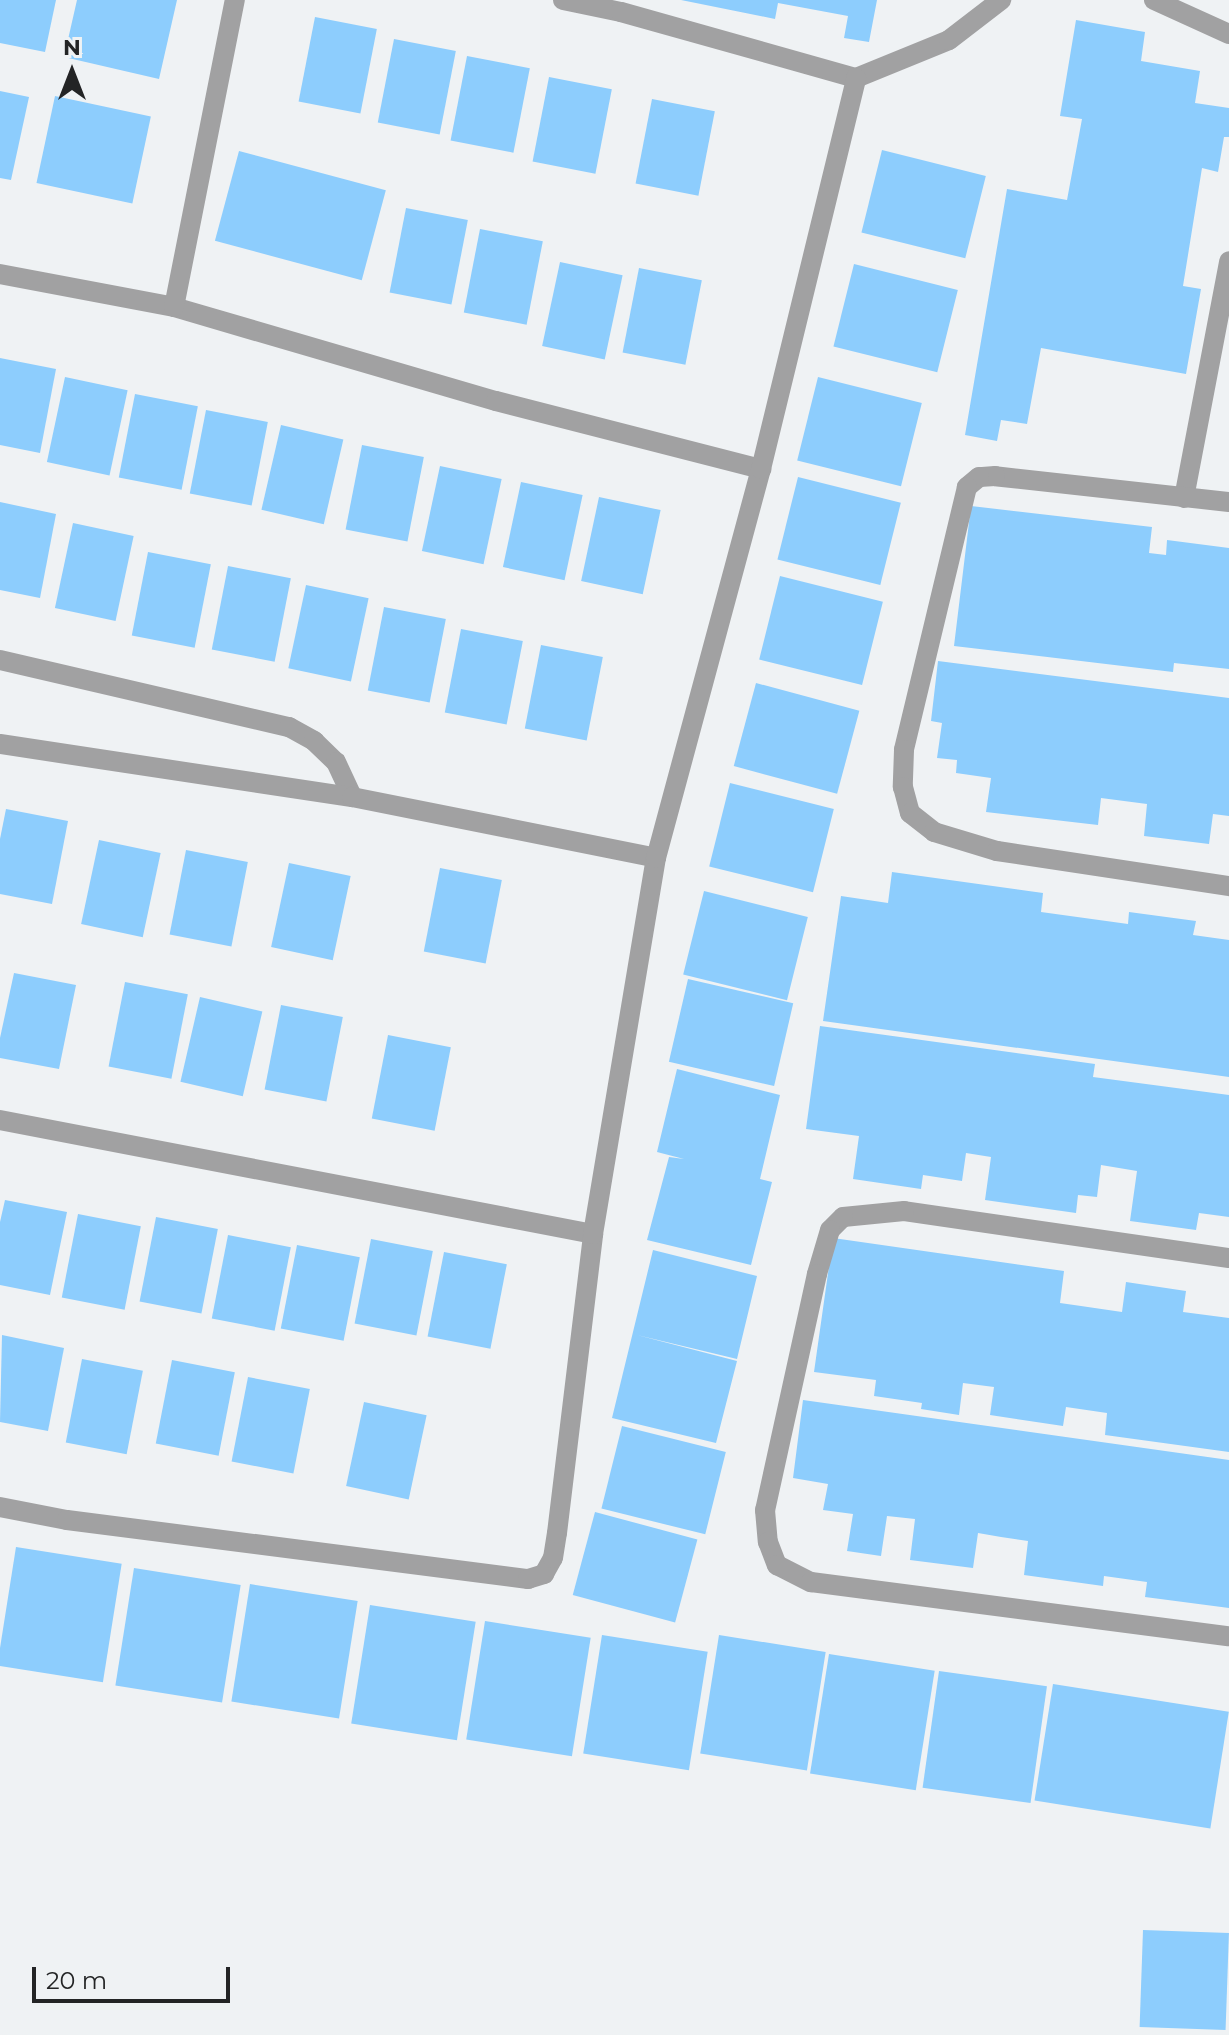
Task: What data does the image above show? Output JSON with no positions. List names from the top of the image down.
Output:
{
  "scale_bar": "20 m",
  "north": "top"
}
